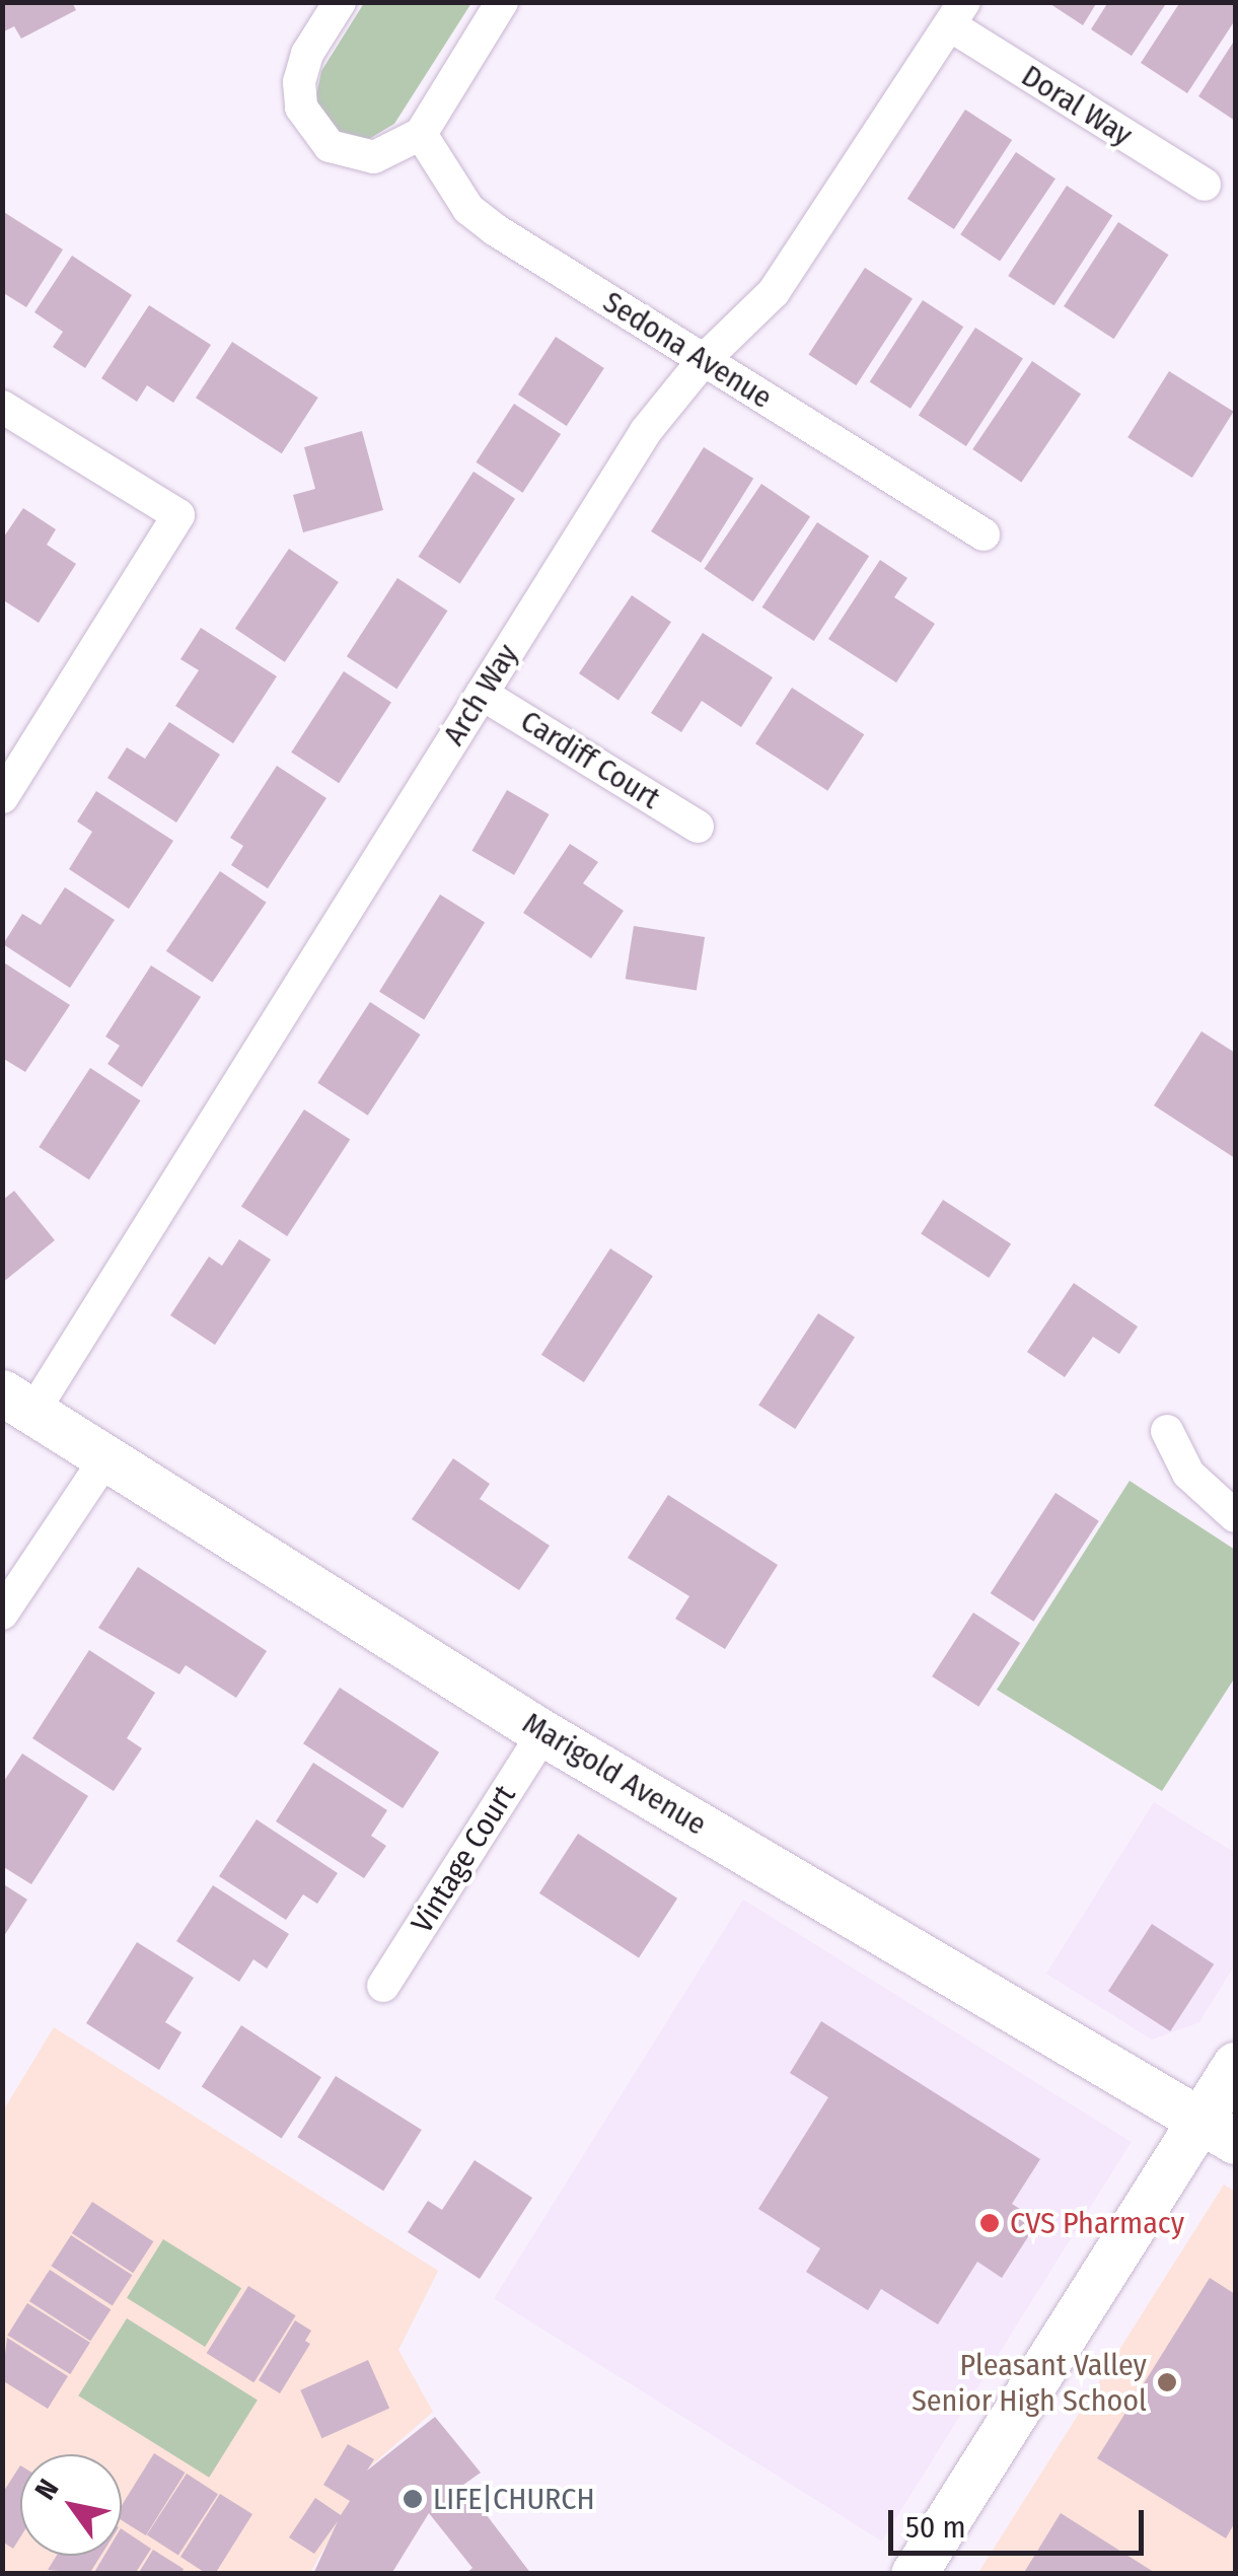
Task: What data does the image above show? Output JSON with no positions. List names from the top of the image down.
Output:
{
  "streets": {
    "street": [
      "Doral Way",
      "Sedona Avenue",
      "Arch Way",
      "Cardiff Court",
      "Marigold Avenue",
      "Vintage Court"
    ]
  },
  "crossings": [
    ["Doral Way", "Arch Way"],
    ["Sedona Avenue", "Arch Way"],
    ["Arch Way", "Cardiff Court"],
    ["Arch Way", "Marigold Avenue"],
    ["Marigold Avenue", "Vintage Court"]
  ],
  "places": ["CVS Pharmacy", "Pleasant Valley Senior High School", "LIFE|CHURCH"],
  "scale_bar": "50 m",
  "north": "top left"
}
